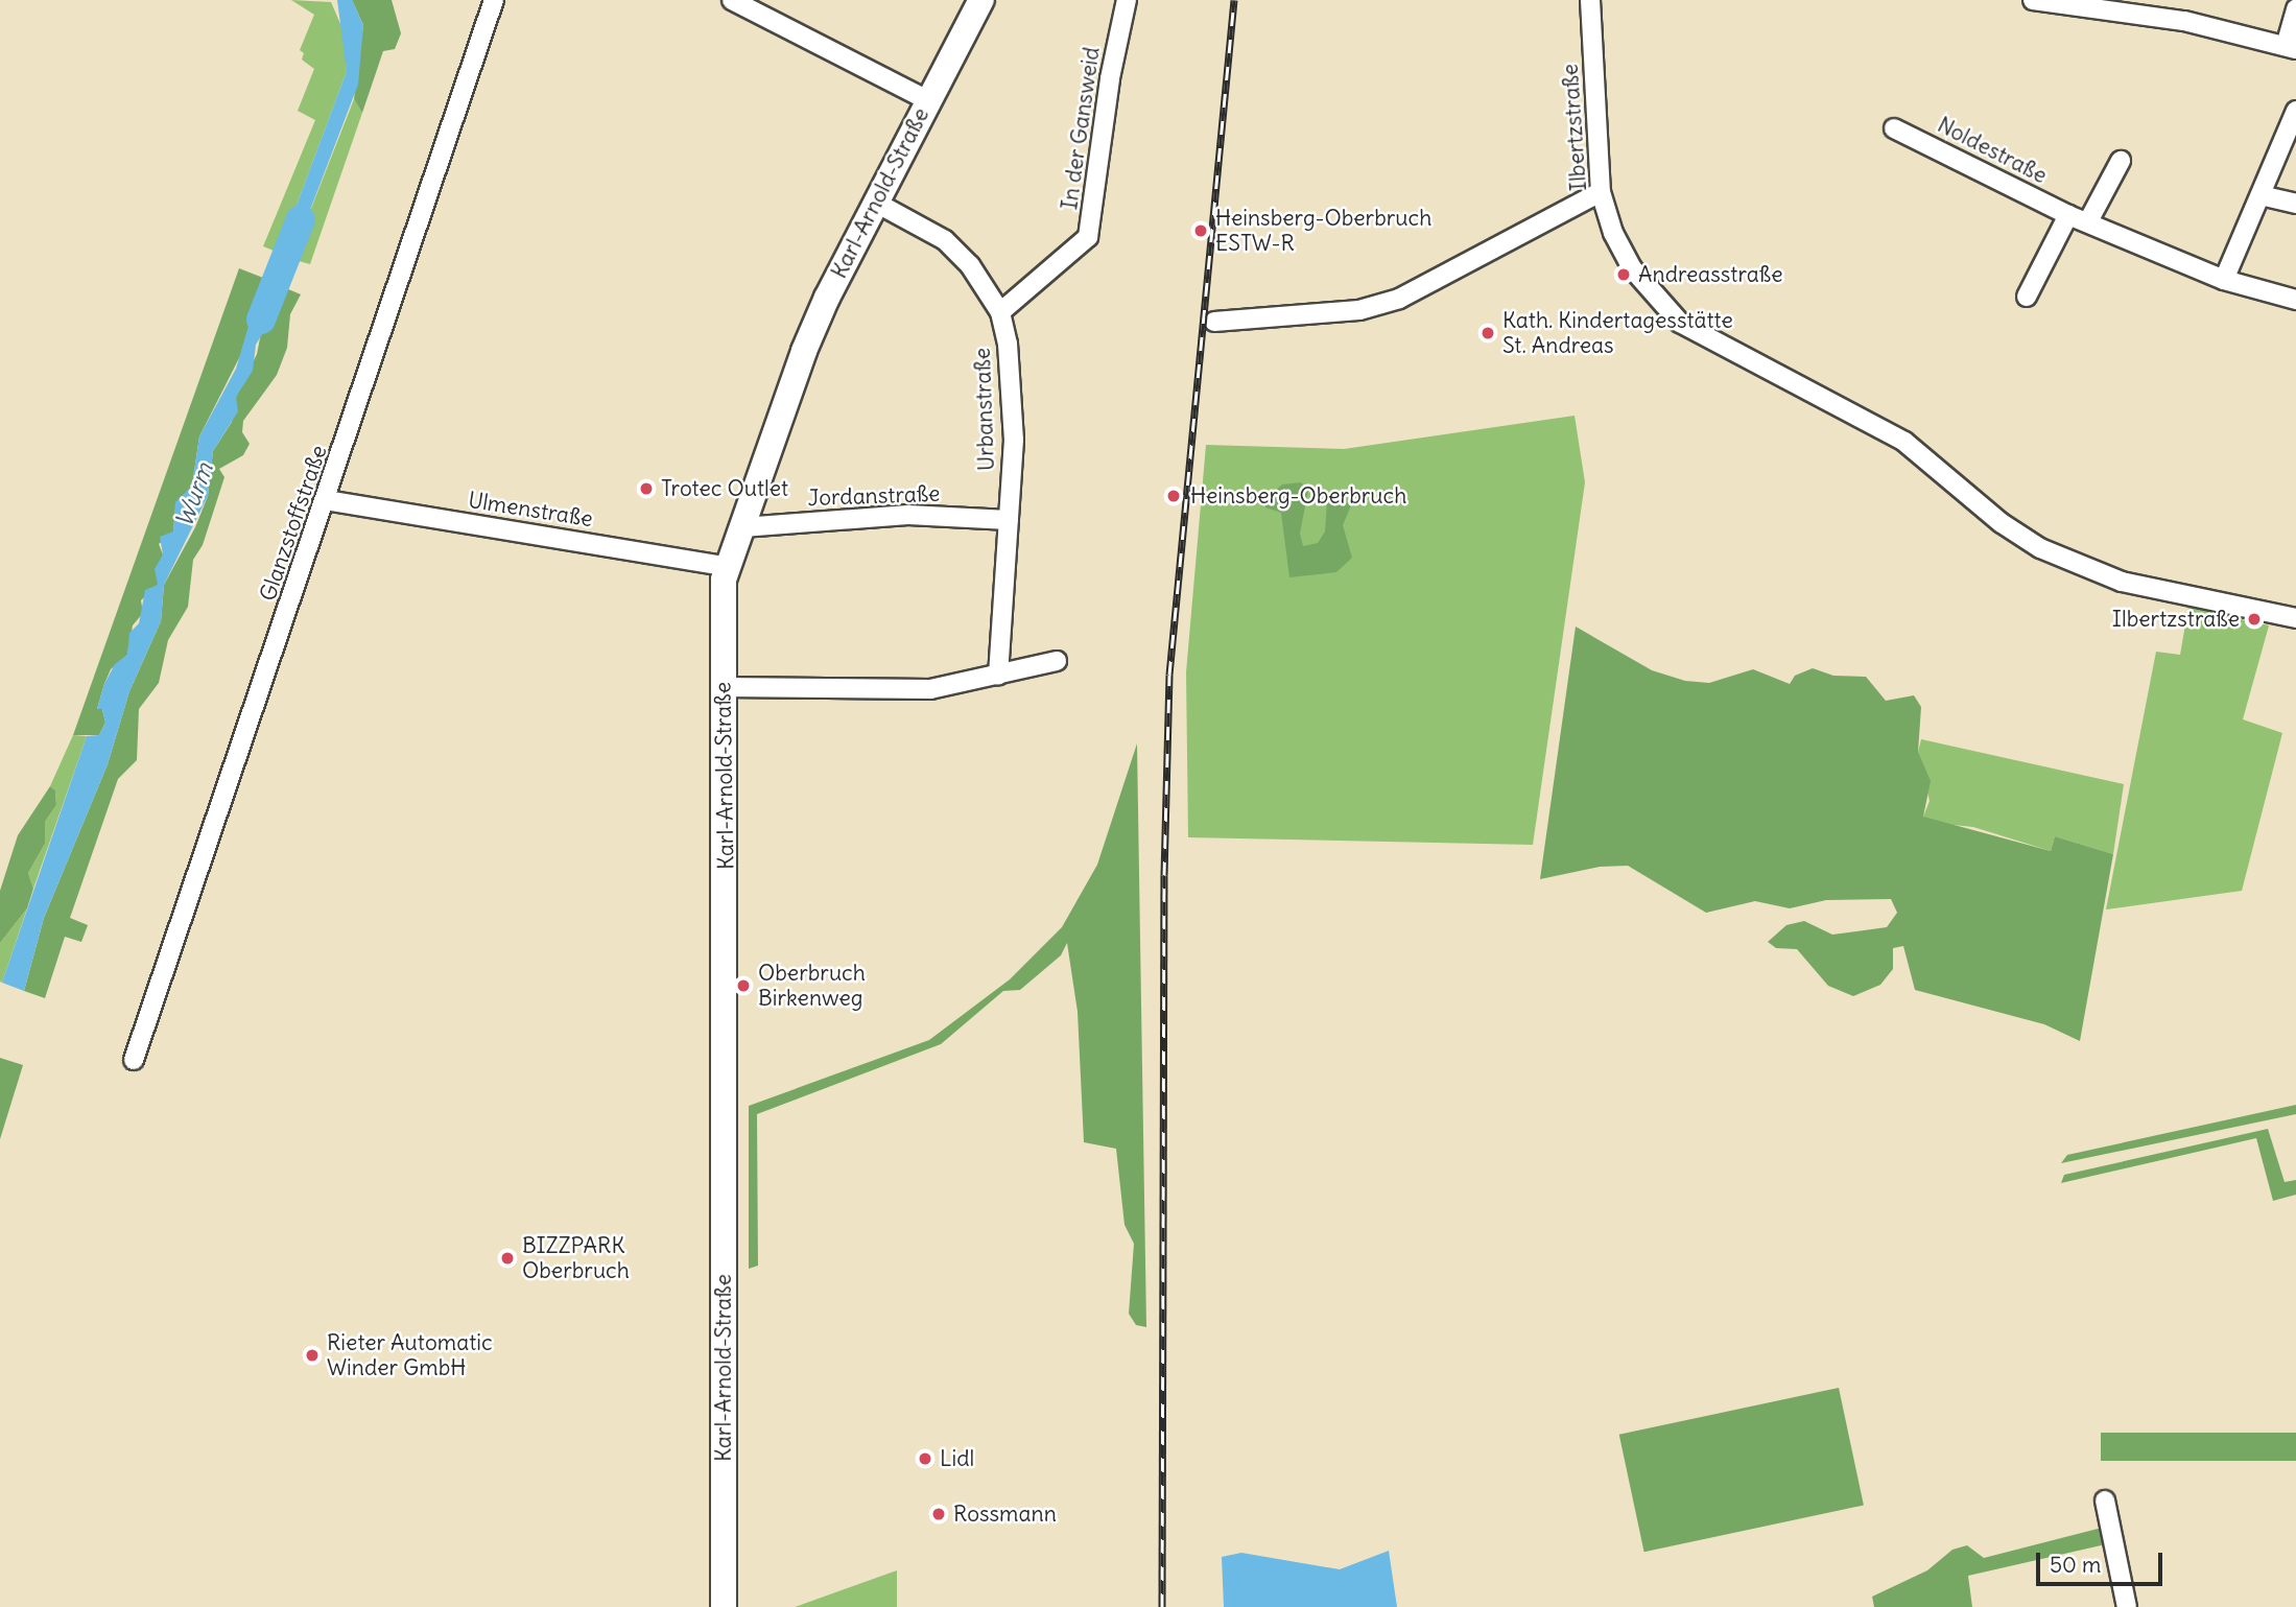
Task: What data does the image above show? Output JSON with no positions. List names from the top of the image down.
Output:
{
  "streets": {
    "main road": ["Karl-Arnold-Straße"],
    "street": [
      "Ilbertzstraße",
      "In der Gansweid",
      "Noldestraße",
      "Urbanstraße",
      "Jordanstraße",
      "Ulmenstraße",
      "Glanzstoffstraße"
    ]
  },
  "crossings": [
    ["In der Gansweid", "Urbanstraße"],
    ["Karl-Arnold-Straße", "Urbanstraße"],
    ["Karl-Arnold-Straße", "Jordanstraße"],
    ["Karl-Arnold-Straße", "Ulmenstraße"],
    ["Urbanstraße", "Jordanstraße"],
    ["Ulmenstraße", "Glanzstoffstraße"]
  ],
  "water": ["Wurm"],
  "places": [
    "Heinsberg-Oberbruch ESTW-R",
    "Andreasstraße",
    "Kath. Kindertagesstätte St. Andreas",
    "Trotec Outlet",
    "Heinsberg-Oberbruch",
    "Ilbertzstraße",
    "Oberbruch Birkenweg",
    "BIZZPARK Oberbruch",
    "Rieter Automatic Winder GmbH",
    "Lidl",
    "Rossmann"
  ],
  "scale_bar": "50 m"
}
